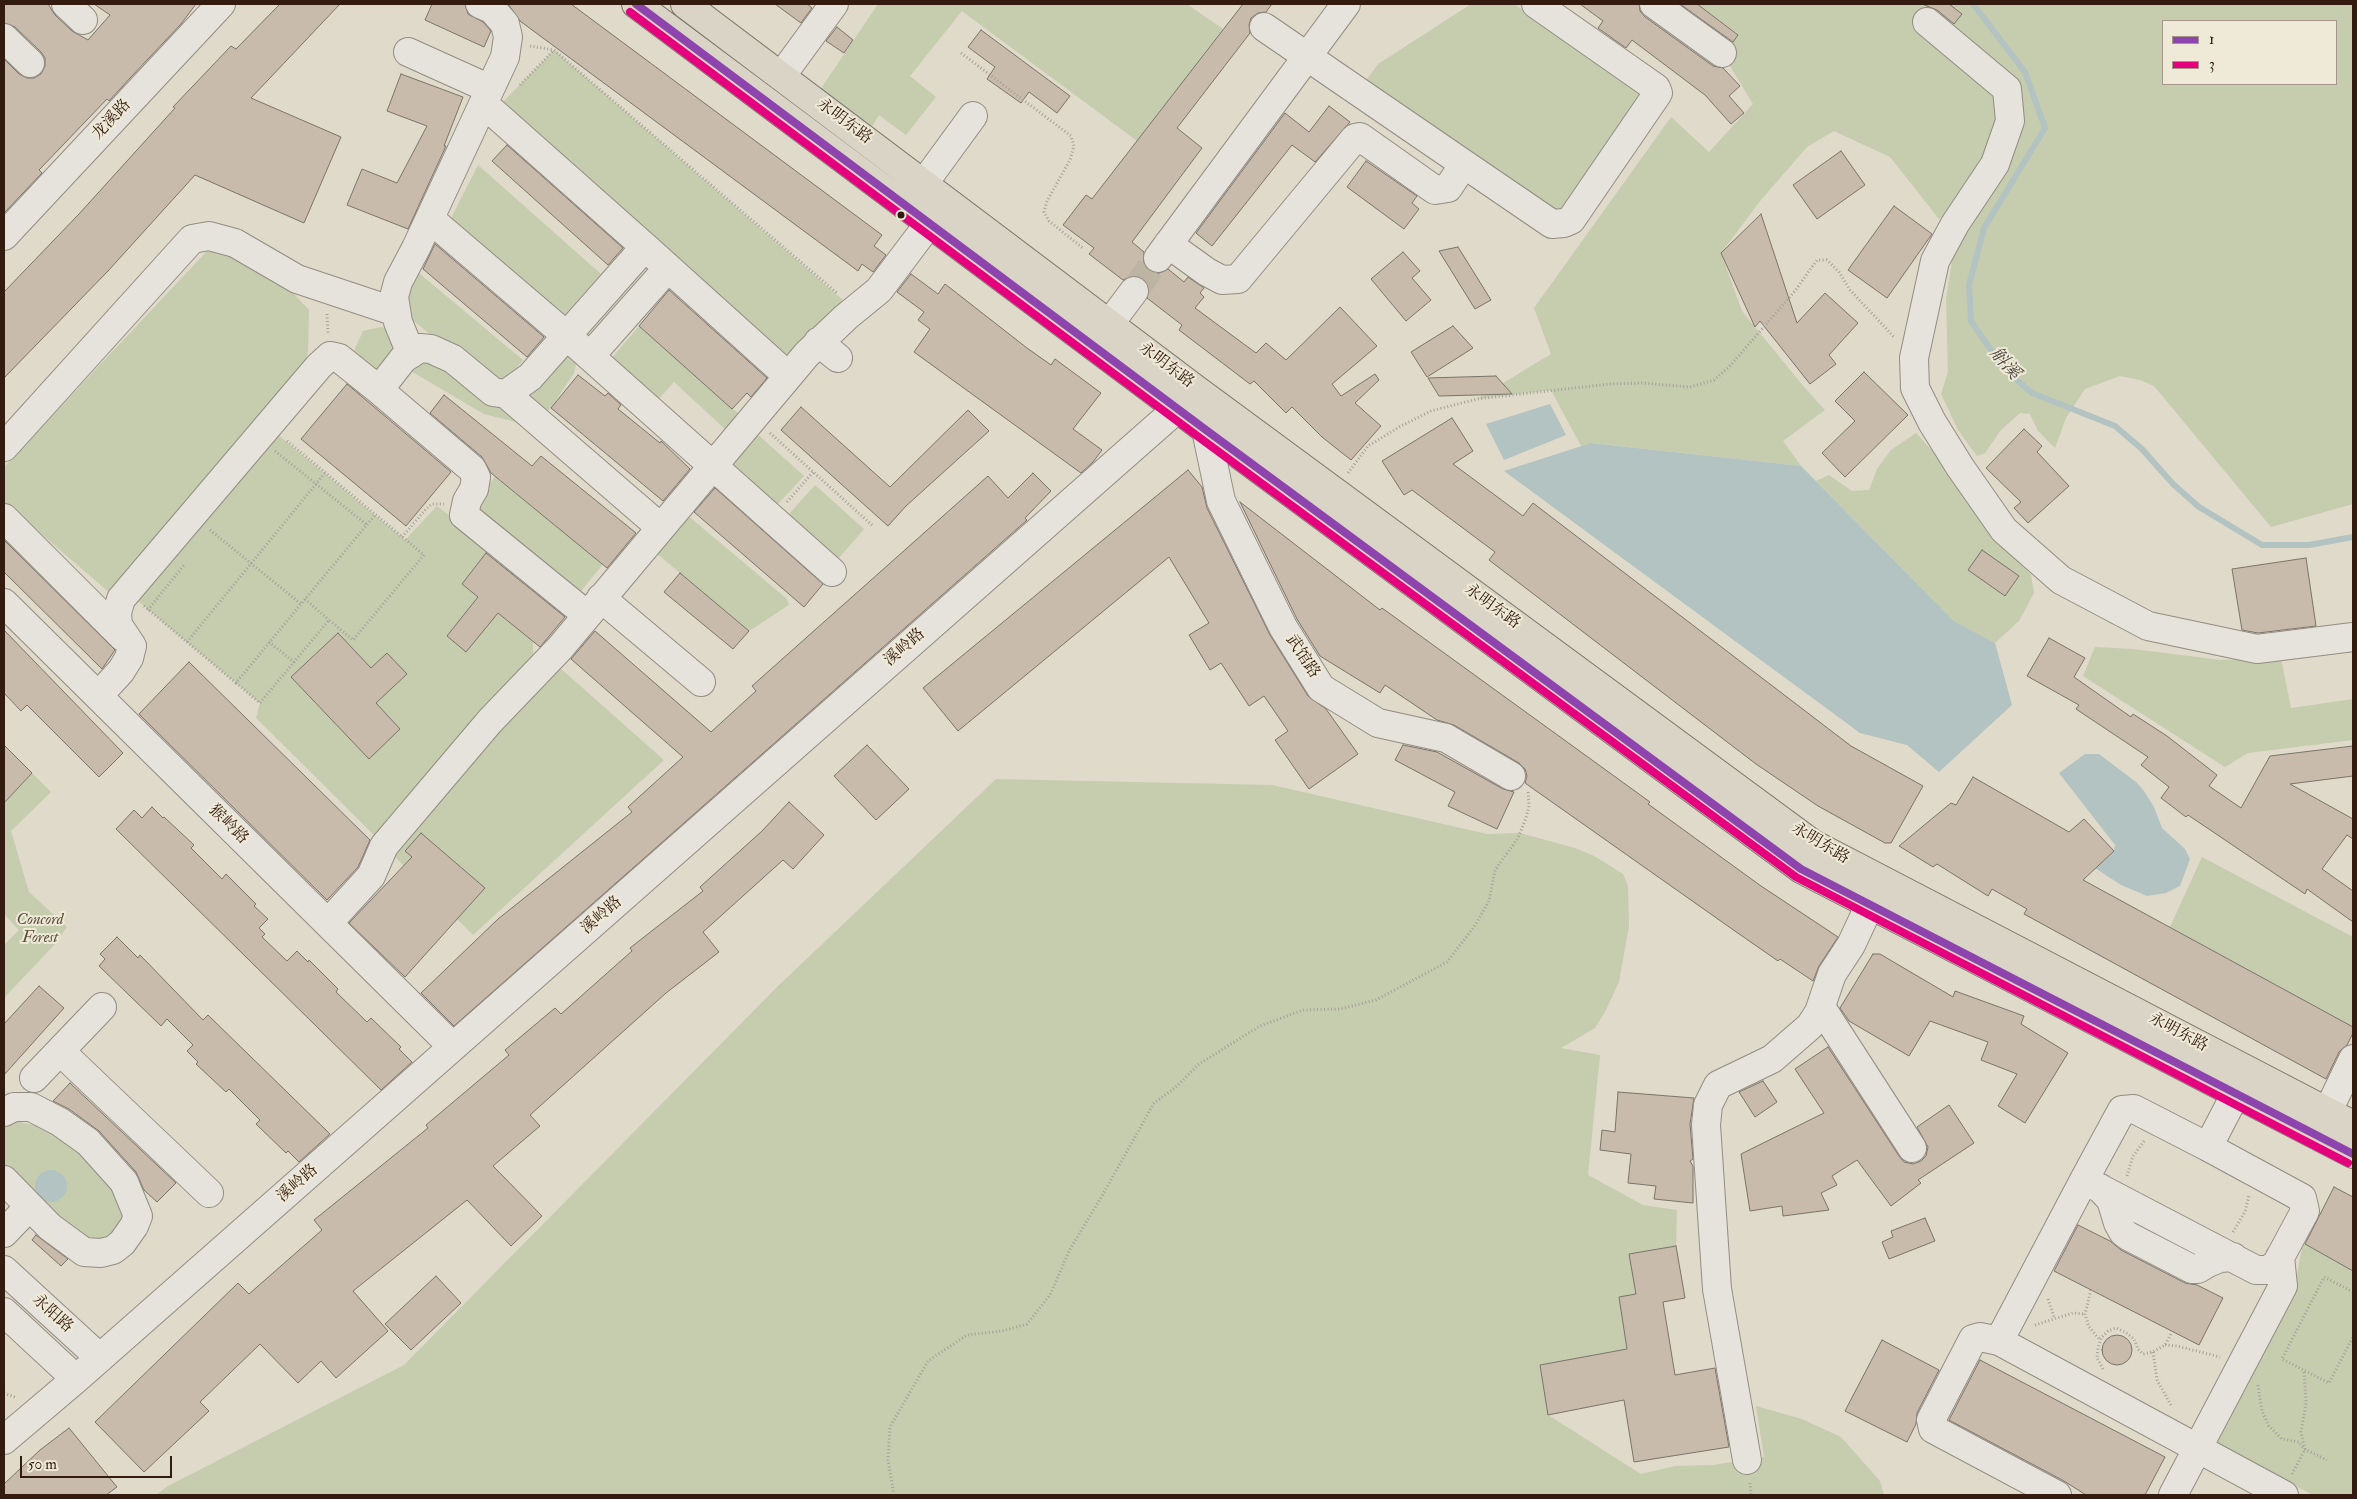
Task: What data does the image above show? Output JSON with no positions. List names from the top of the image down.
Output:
{
  "streets": {
    "main road": ["永明东路"],
    "street": [
      "龙溪路",
      "溪岭路",
      "武馆路",
      "猴岭路",
      "永阳路"
    ]
  },
  "crossings": [
    ["永明东路", "溪岭路"],
    ["永明东路", "武馆路"],
    ["溪岭路", "猴岭路"],
    ["溪岭路", "永阳路"]
  ],
  "water": ["斛溪"],
  "parks": ["Concord Forest"],
  "lines": ["transit line 1", "transit line 3"],
  "legend": ["1", "3"],
  "scale_bar": "50 m"
}
